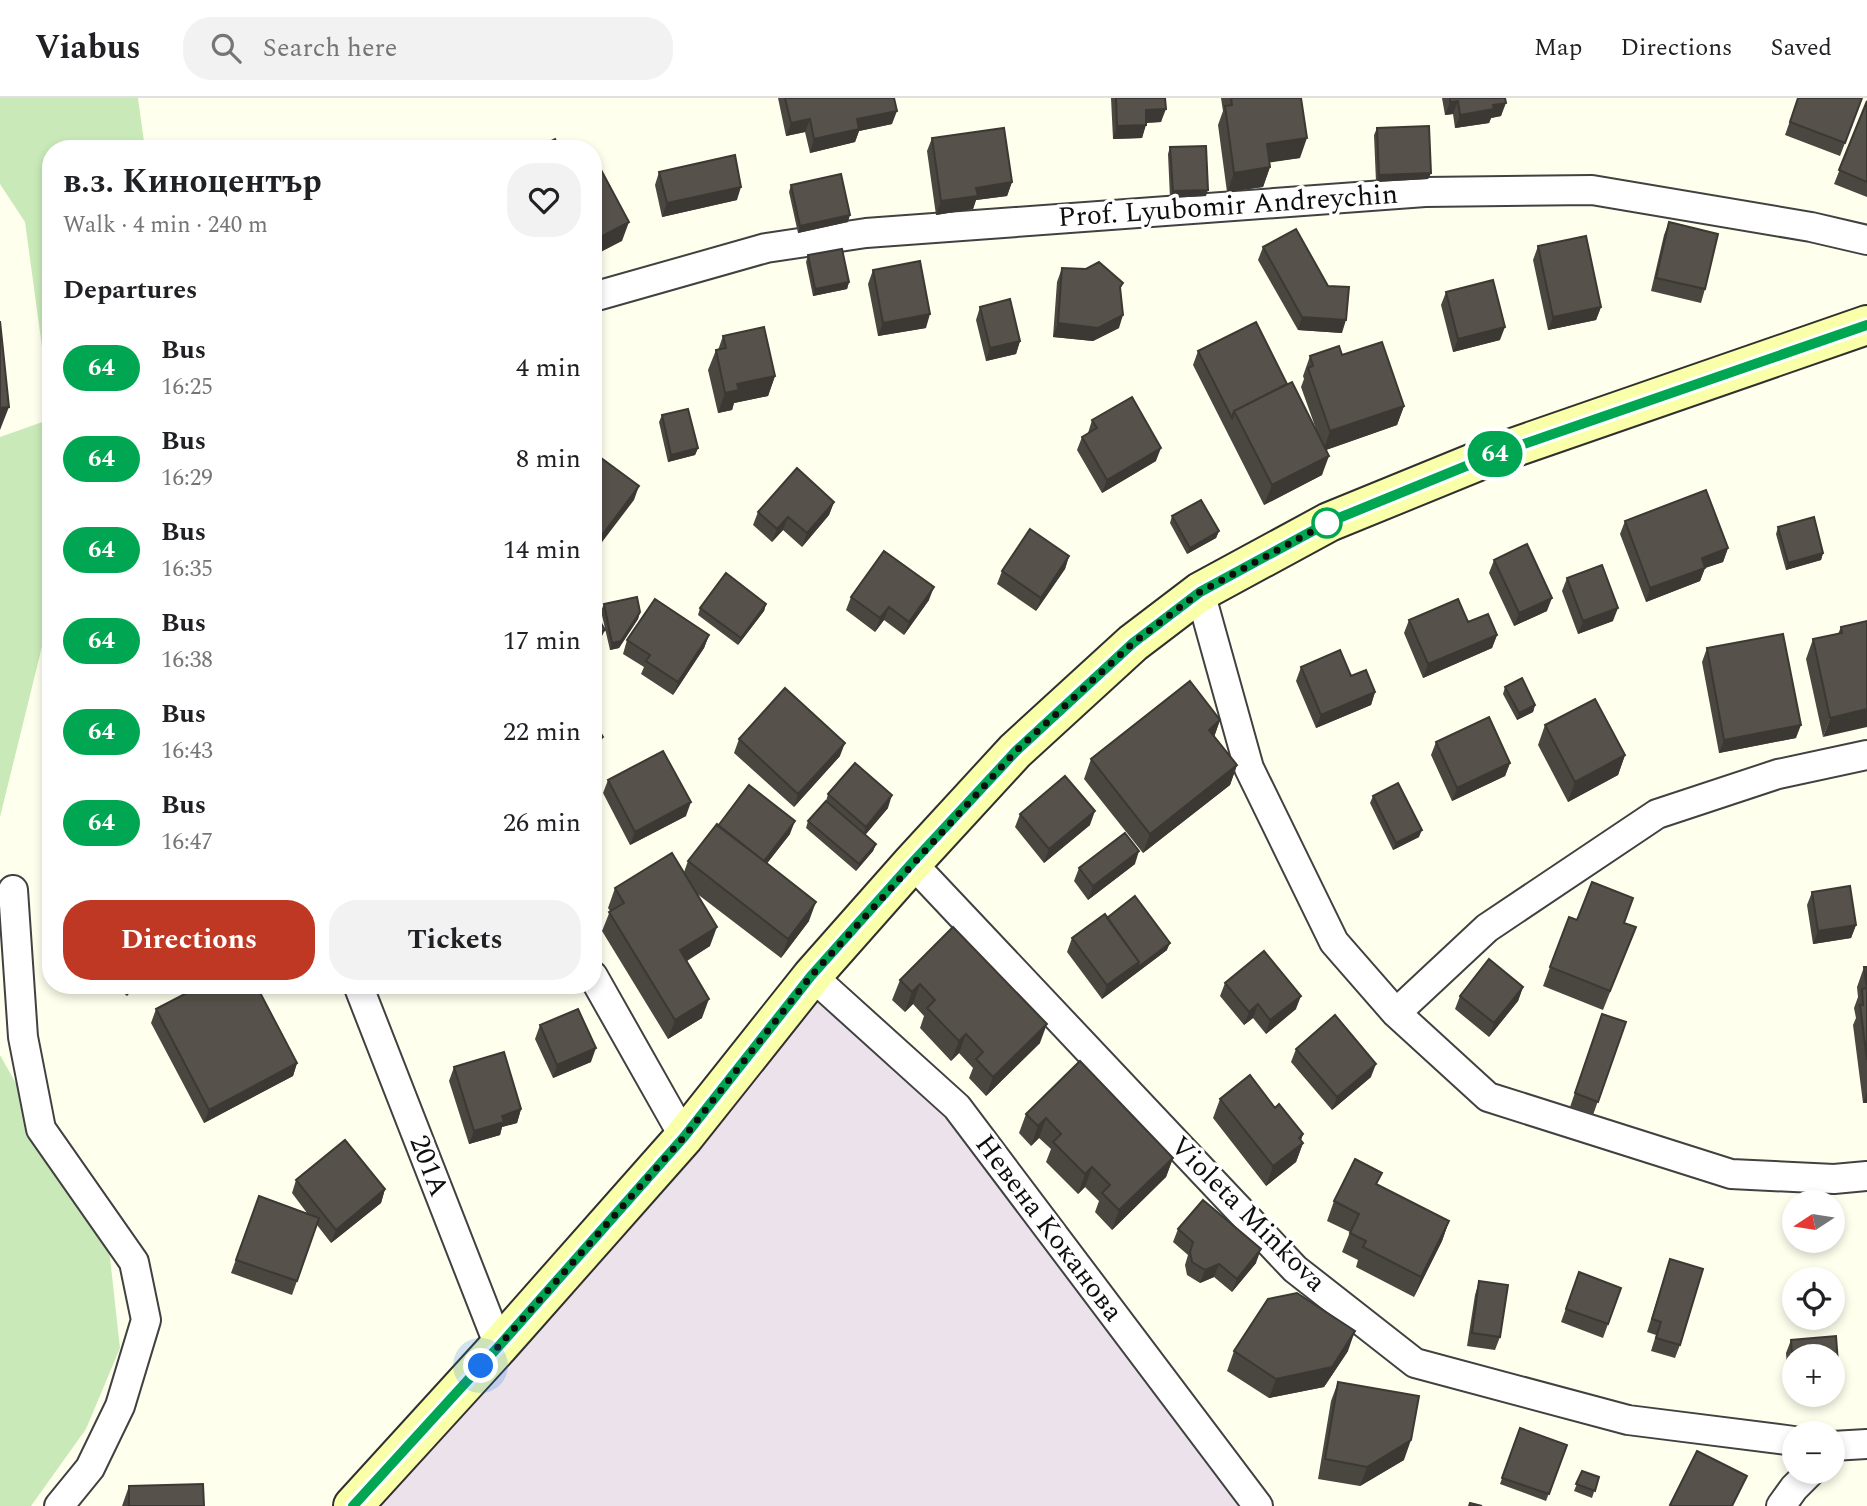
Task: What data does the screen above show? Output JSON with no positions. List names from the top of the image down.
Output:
{
  "streets": {
    "street": [
      "Prof. Lyubomir Andreychin",
      "201А",
      "Violeta Minkova",
      "Невена Коканова"
    ]
  },
  "lines": ["bus line 64"],
  "north": "left",
  "page": {
    "header": "Viabus",
    "search": "Search here",
    "nav": ["Map", "Directions", "Saved"],
    "on_map": "64",
    "heading": [
      ["в.з. Киноцентър", "Walk · 4 min · 240 m"],
      "Departures"
    ],
    "list": [
      {
        "mark": "64",
        "name": "Bus",
        "note": "16:25",
        "value": "4 min"
      },
      {
        "mark": "64",
        "name": "Bus",
        "note": "16:29",
        "value": "8 min"
      },
      {
        "mark": "64",
        "name": "Bus",
        "note": "16:35",
        "value": "14 min"
      },
      {
        "mark": "64",
        "name": "Bus",
        "note": "16:38",
        "value": "17 min"
      },
      {
        "mark": "64",
        "name": "Bus",
        "note": "16:43",
        "value": "22 min"
      },
      {
        "mark": "64",
        "name": "Bus",
        "note": "16:47",
        "value": "26 min"
      }
    ],
    "buttons": ["Directions", "Tickets"],
    "map_buttons": ["+", "−"]
  }
}
